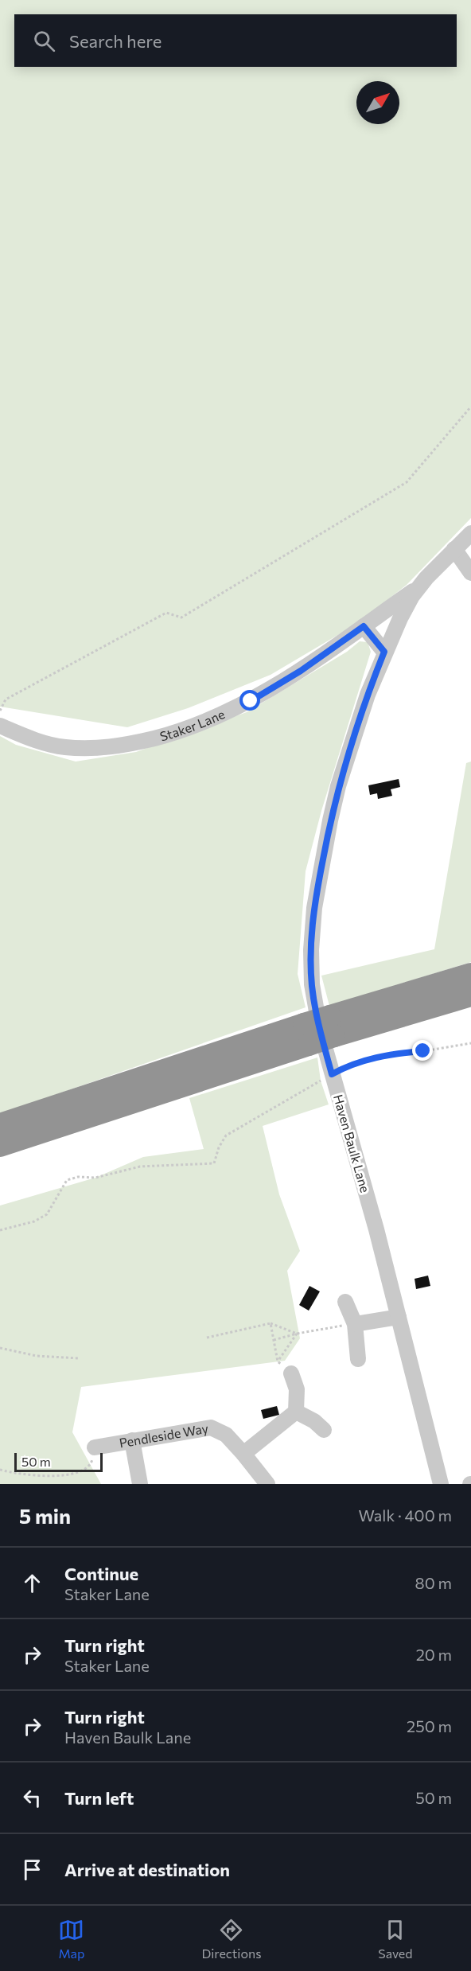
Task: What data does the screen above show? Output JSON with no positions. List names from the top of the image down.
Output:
{
  "streets": {
    "street": ["Staker Lane", "Haven Baulk Lane", "Pendleside Way"]
  },
  "crossings": [
    ["Staker Lane", "Haven Baulk Lane"]
  ],
  "scale_bar": "50 m",
  "north": "top right",
  "page": {
    "search": "Search here",
    "scale": "50 m",
    "heading": ["5 min", "Walk · 400 m"],
    "list": [
      ["Continue", "Staker Lane", "80 m"],
      ["Turn right", "Staker Lane", "20 m"],
      ["Turn right", "Haven Baulk Lane", "250 m"],
      ["Turn left", "50 m"],
      "Arrive at destination"
    ],
    "nav": ["Map", "Directions", "Saved"]
  }
}
